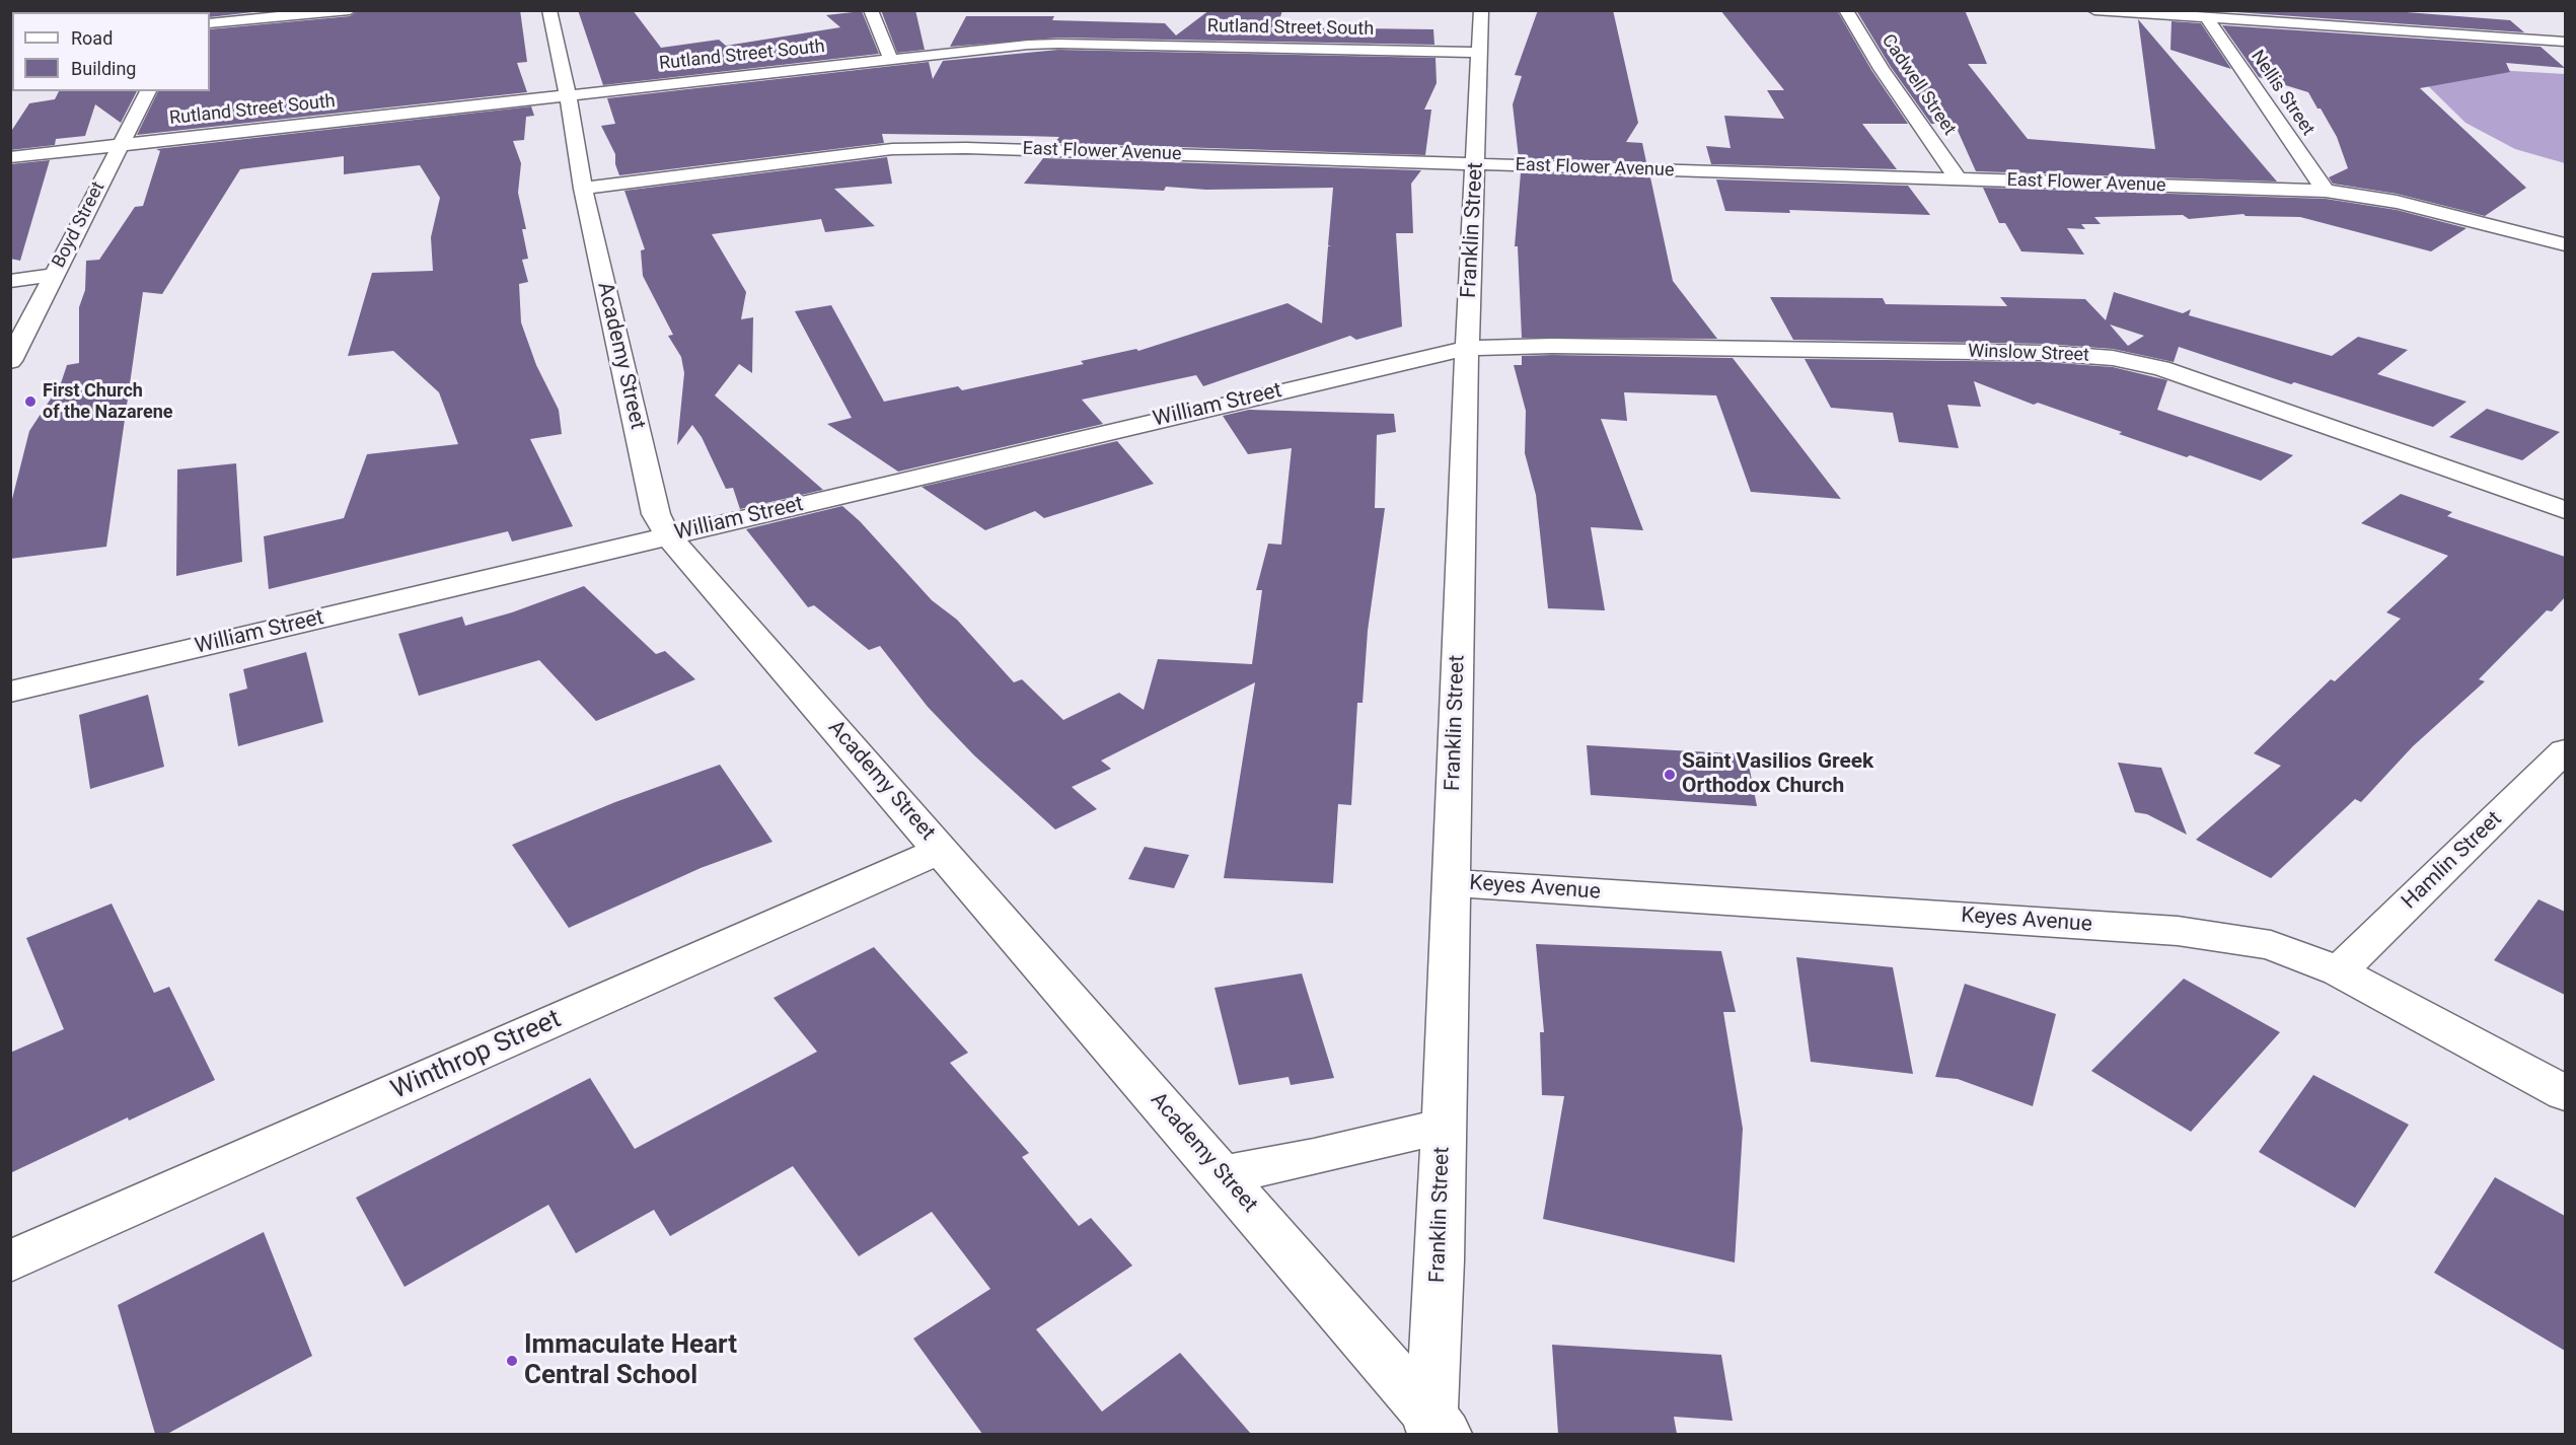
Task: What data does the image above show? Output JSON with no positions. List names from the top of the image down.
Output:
{
  "streets": {
    "street": [
      "Rutland Street South",
      "Cadwell Street",
      "Nellis Street",
      "East Flower Avenue",
      "Boyd Street",
      "Franklin Street",
      "Winslow Street",
      "Academy Street",
      "William Street",
      "Hamlin Street",
      "Keyes Avenue",
      "Winthrop Street"
    ]
  },
  "crossings": [
    ["Rutland Street South", "Boyd Street"],
    ["Rutland Street South", "Franklin Street"],
    ["Rutland Street South", "Academy Street"],
    ["Cadwell Street", "East Flower Avenue"],
    ["Nellis Street", "East Flower Avenue"],
    ["East Flower Avenue", "Franklin Street"],
    ["East Flower Avenue", "Academy Street"],
    ["Franklin Street", "Winslow Street"],
    ["Franklin Street", "Academy Street"],
    ["Franklin Street", "William Street"],
    ["Franklin Street", "Keyes Avenue"],
    ["Winslow Street", "William Street"],
    ["Academy Street", "William Street"],
    ["Academy Street", "Winthrop Street"],
    ["Hamlin Street", "Keyes Avenue"]
  ],
  "places": ["First Church of the Nazarene", "Saint Vasilios Greek Orthodox Church", "Immaculate Heart Central School"],
  "legend": ["Road", "Building"]
}
